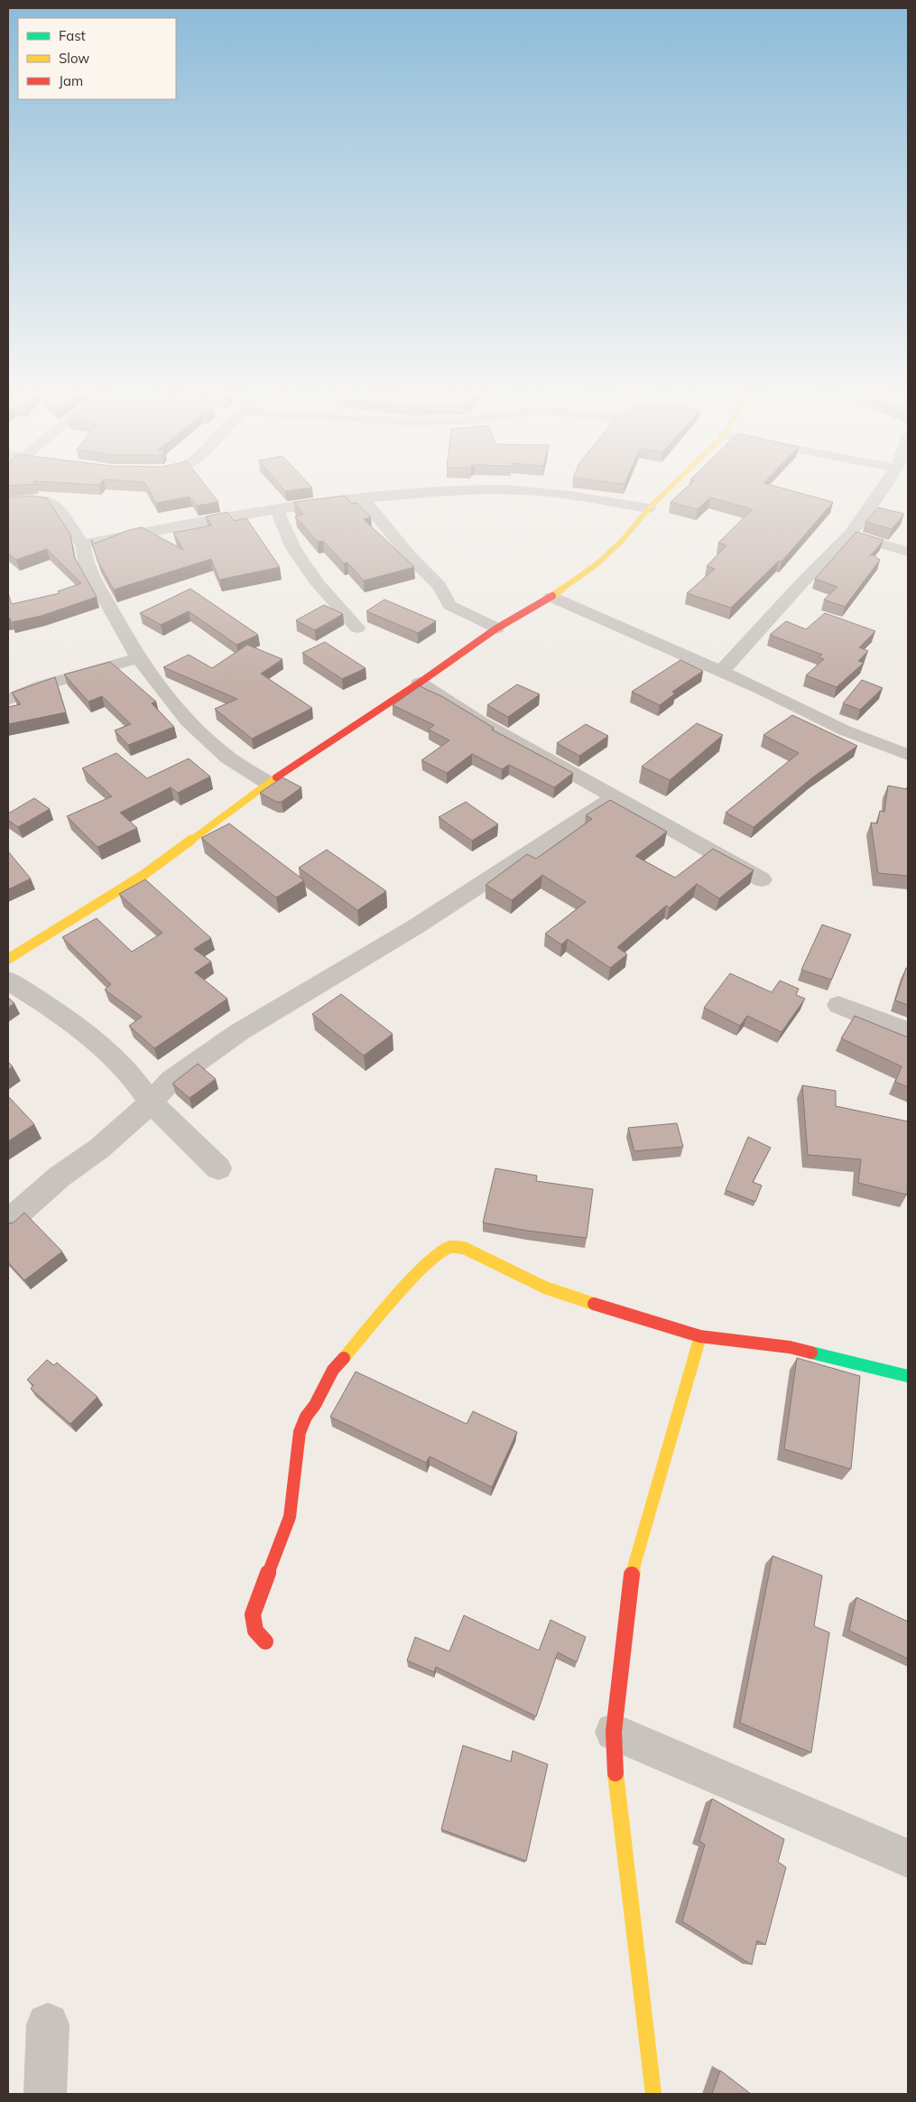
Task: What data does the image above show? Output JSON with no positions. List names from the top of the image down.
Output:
{
  "legend": ["Fast", "Slow", "Jam"]
}
